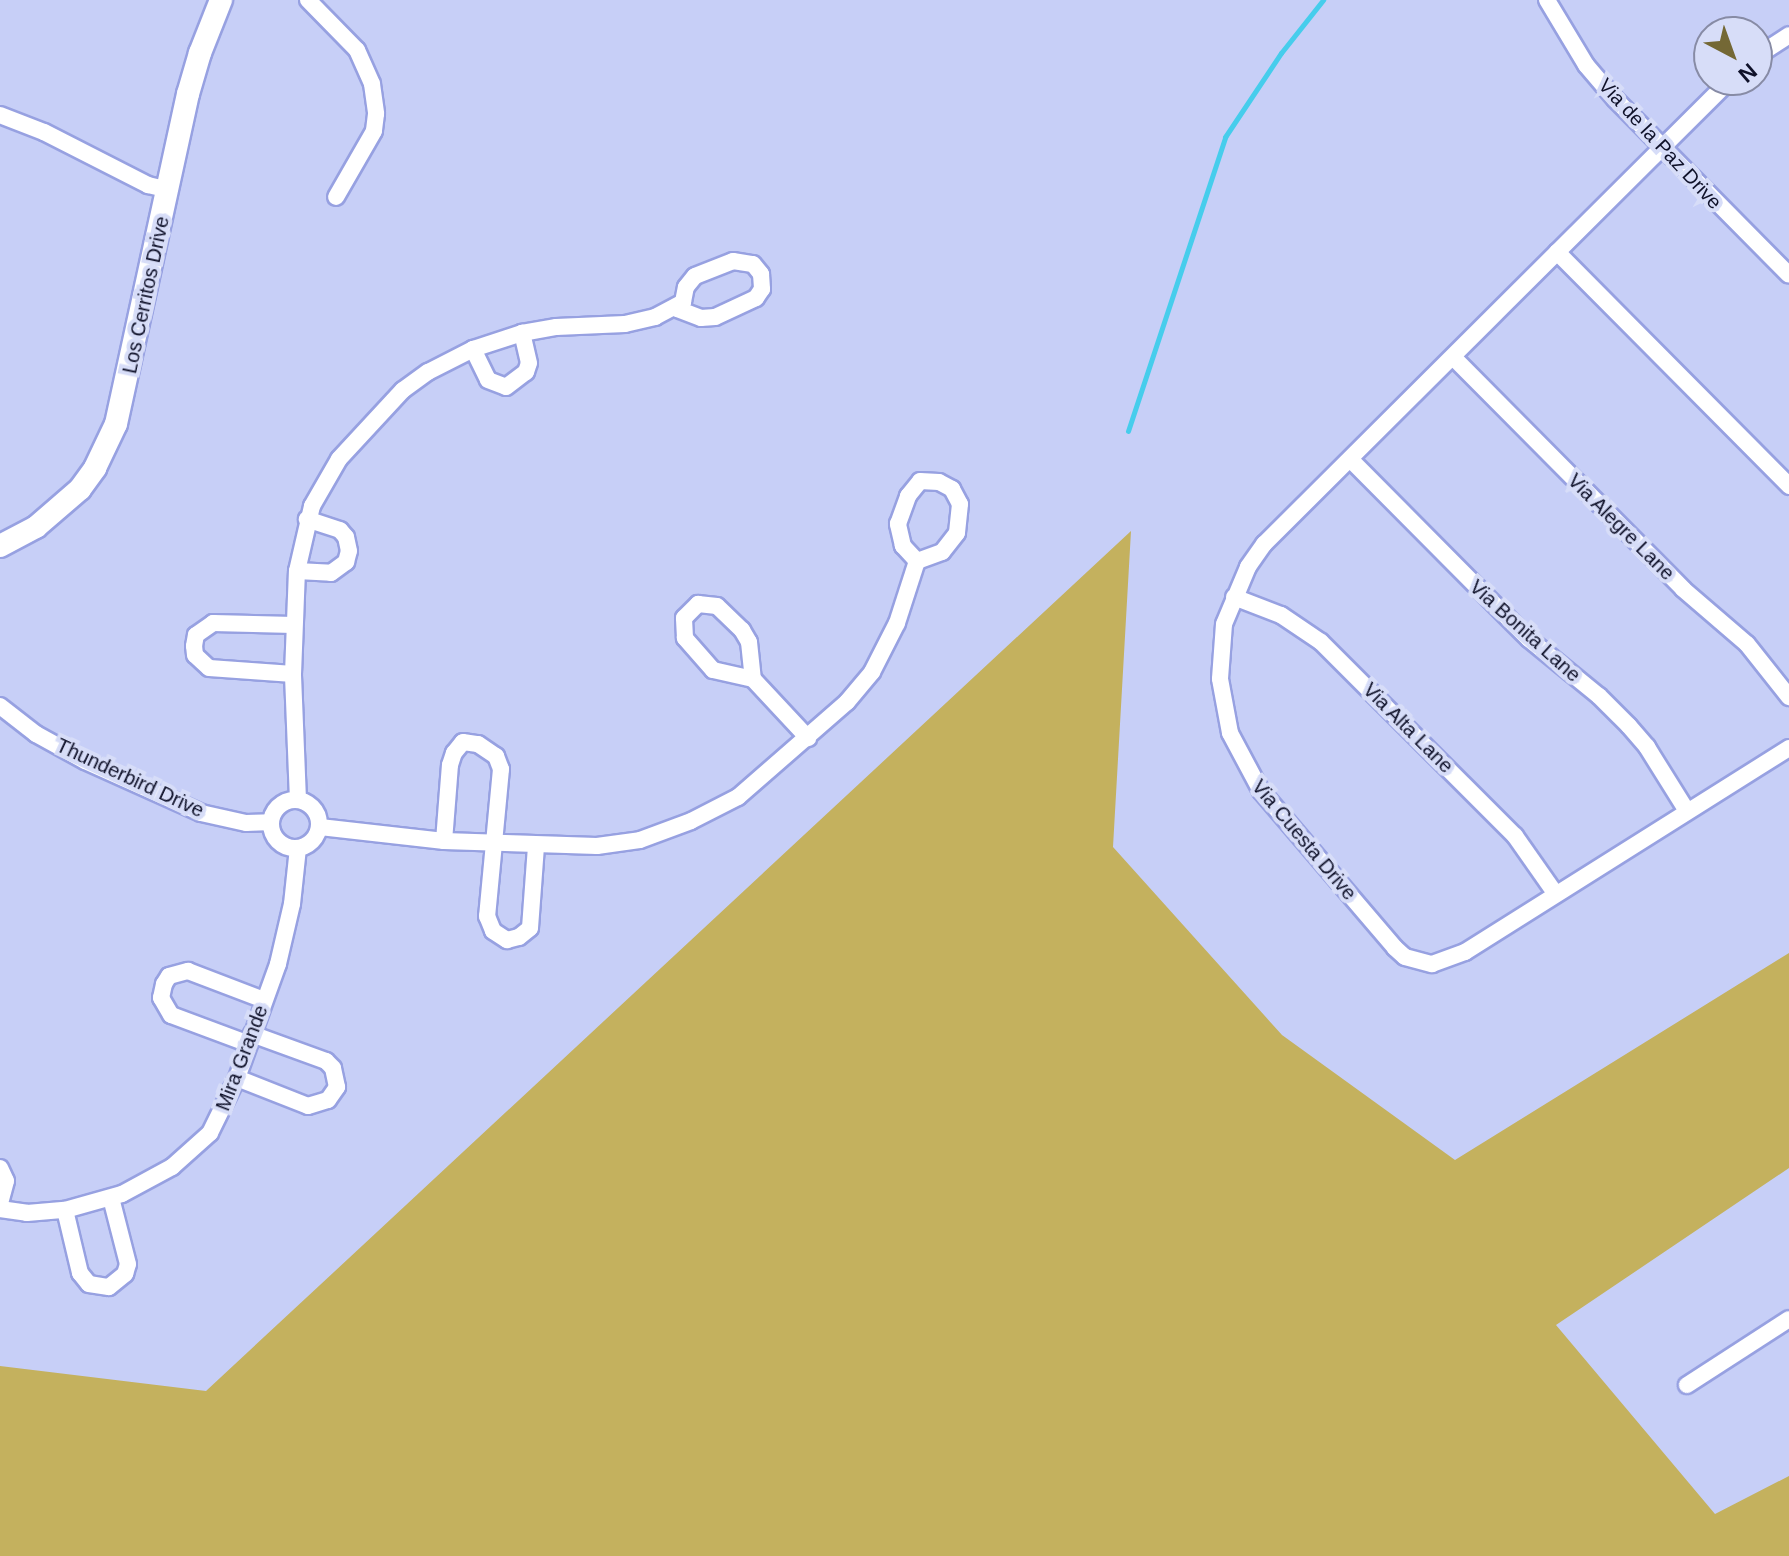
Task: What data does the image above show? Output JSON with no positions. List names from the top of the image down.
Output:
{
  "streets": {
    "street": [
      "Via de la Paz Drive",
      "Los Cerritos Drive",
      "Via Alegre Lane",
      "Via Bonita Lane",
      "Via Alta Lane",
      "Thunderbird Drive",
      "Via Cuesta Drive",
      "Mira Grande"
    ]
  },
  "crossings": [
    ["Via de la Paz Drive", "Via Cuesta Drive"],
    ["Via Alegre Lane", "Via Cuesta Drive"],
    ["Via Bonita Lane", "Via Cuesta Drive"],
    ["Via Alta Lane", "Via Cuesta Drive"],
    ["Thunderbird Drive", "Mira Grande"]
  ],
  "north": "bottom right"
}
